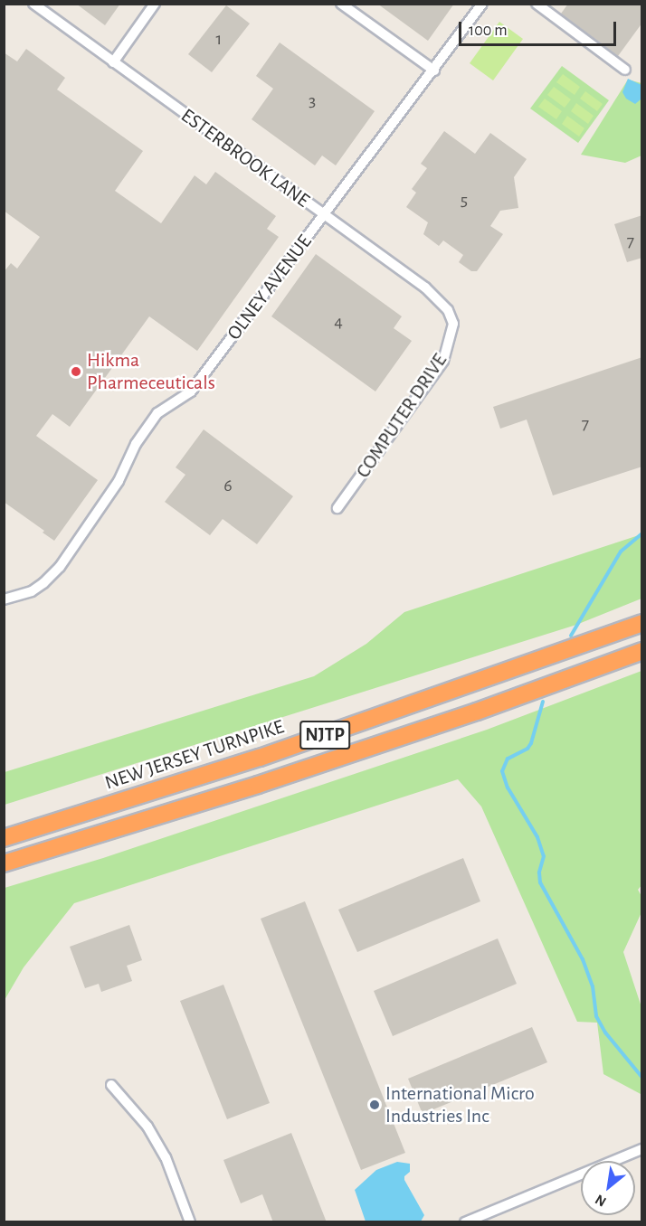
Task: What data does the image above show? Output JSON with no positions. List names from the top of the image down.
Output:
{
  "streets": {
    "highway": ["NJTP", "NEW JERSEY TURNPIKE"],
    "street": ["ESTERBROOK LANE", "OLNEY AVENUE", "COMPUTER DRIVE"]
  },
  "crossings": [
    ["ESTERBROOK LANE", "OLNEY AVENUE"],
    ["ESTERBROOK LANE", "COMPUTER DRIVE"]
  ],
  "places": ["Hikma Pharmeceuticals", "International Micro Industries Inc"],
  "house_numbers": [
    "1",
    "3",
    "5",
    "7",
    "4",
    "7",
    "6"
  ],
  "scale_bar": "100 m",
  "north": "bottom left"
}
